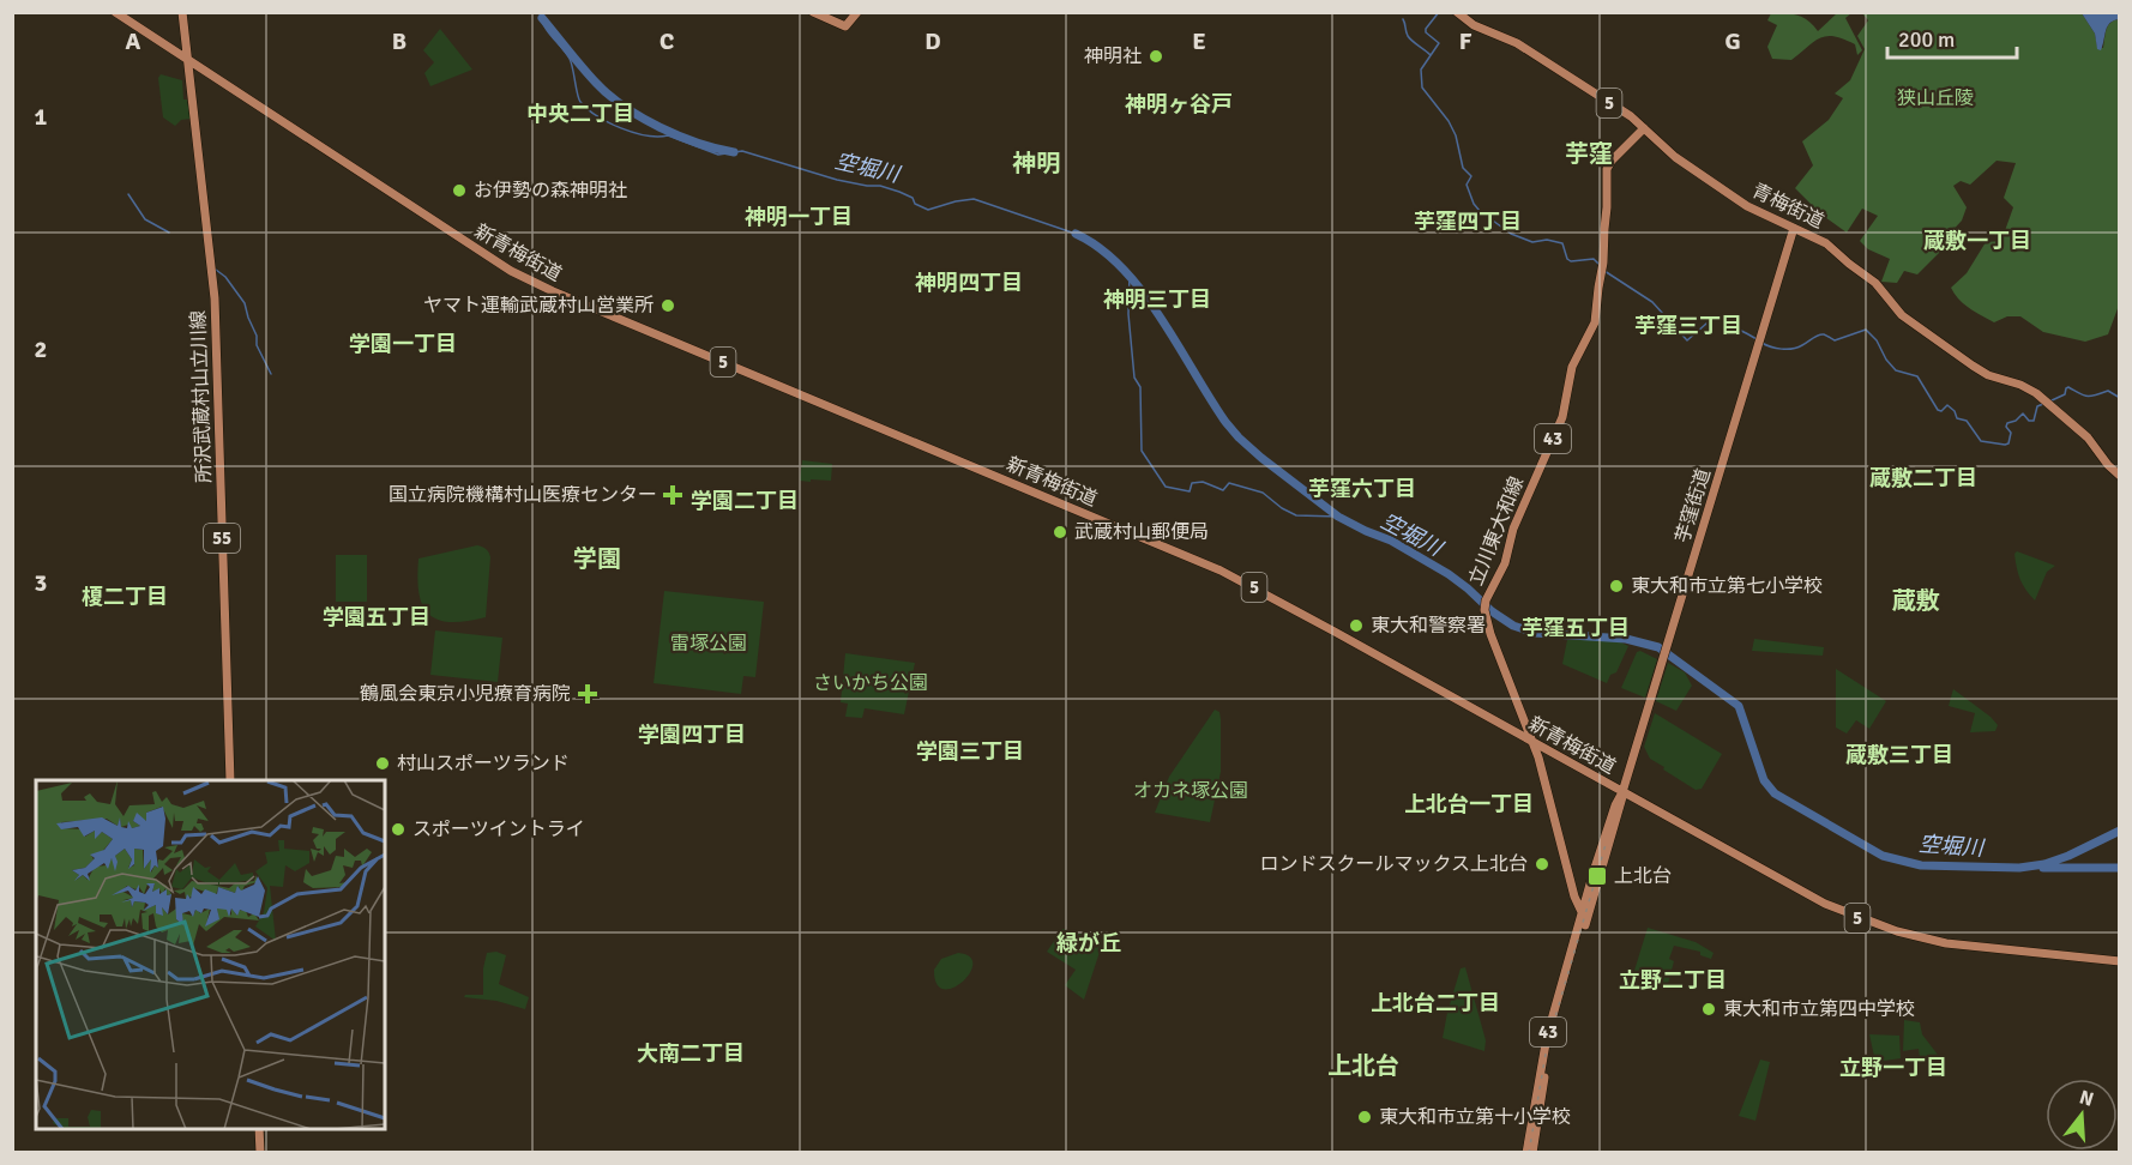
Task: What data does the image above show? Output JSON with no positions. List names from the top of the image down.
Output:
{
  "streets": {
    "main road": [
      "5",
      "青梅街道",
      "新青梅街道",
      "所沢武蔵村山立川線",
      "43",
      "芋窪街道",
      "立川東大和線",
      "55"
    ]
  },
  "crossings": [
    ["青梅街道", "芋窪街道"],
    ["青梅街道", "立川東大和線"],
    ["新青梅街道", "所沢武蔵村山立川線"],
    ["新青梅街道", "芋窪街道"],
    ["新青梅街道", "立川東大和線"],
    ["芋窪街道", "立川東大和線"]
  ],
  "districts": [
    "神明ヶ谷戸",
    "中央二丁目",
    "芋窪",
    "神明",
    "神明一丁目",
    "芋窪四丁目",
    "蔵敷一丁目",
    "神明四丁目",
    "神明三丁目",
    "芋窪三丁目",
    "学園一丁目",
    "蔵敷二丁目",
    "芋窪六丁目",
    "学園二丁目",
    "学園",
    "榎二丁目",
    "蔵敷",
    "学園五丁目",
    "芋窪五丁目",
    "学園四丁目",
    "学園三丁目",
    "蔵敷三丁目",
    "上北台一丁目",
    "緑が丘",
    "立野二丁目",
    "上北台二丁目",
    "大南二丁目",
    "上北台",
    "立野一丁目"
  ],
  "water": ["空堀川"],
  "parks": [
    "狭山丘陵",
    "雷塚公園",
    "さいかち公園",
    "オカネ塚公園"
  ],
  "places": {
    "other": [
      "神明社",
      "お伊勢の森神明社",
      "ヤマト運輸武蔵村山営業所",
      "武蔵村山郵便局",
      "東大和市立第七小学校",
      "東大和警察署",
      "村山スポーツランド",
      "スポーツイントライ",
      "ロンドスクールマックス上北台",
      "東大和市立第四中学校",
      "東大和市立第十小学校"
    ],
    "health": ["国立病院機構村山医療センター", "鶴風会東京小児療育病院"],
    "transit": ["上北台"]
  },
  "scale_bar": "200 m",
  "north": "top",
  "grid": {
    "columns": [
      "A",
      "B",
      "C",
      "D",
      "E",
      "F",
      "G"
    ],
    "rows": ["1", "2", "3"]
  }
}
